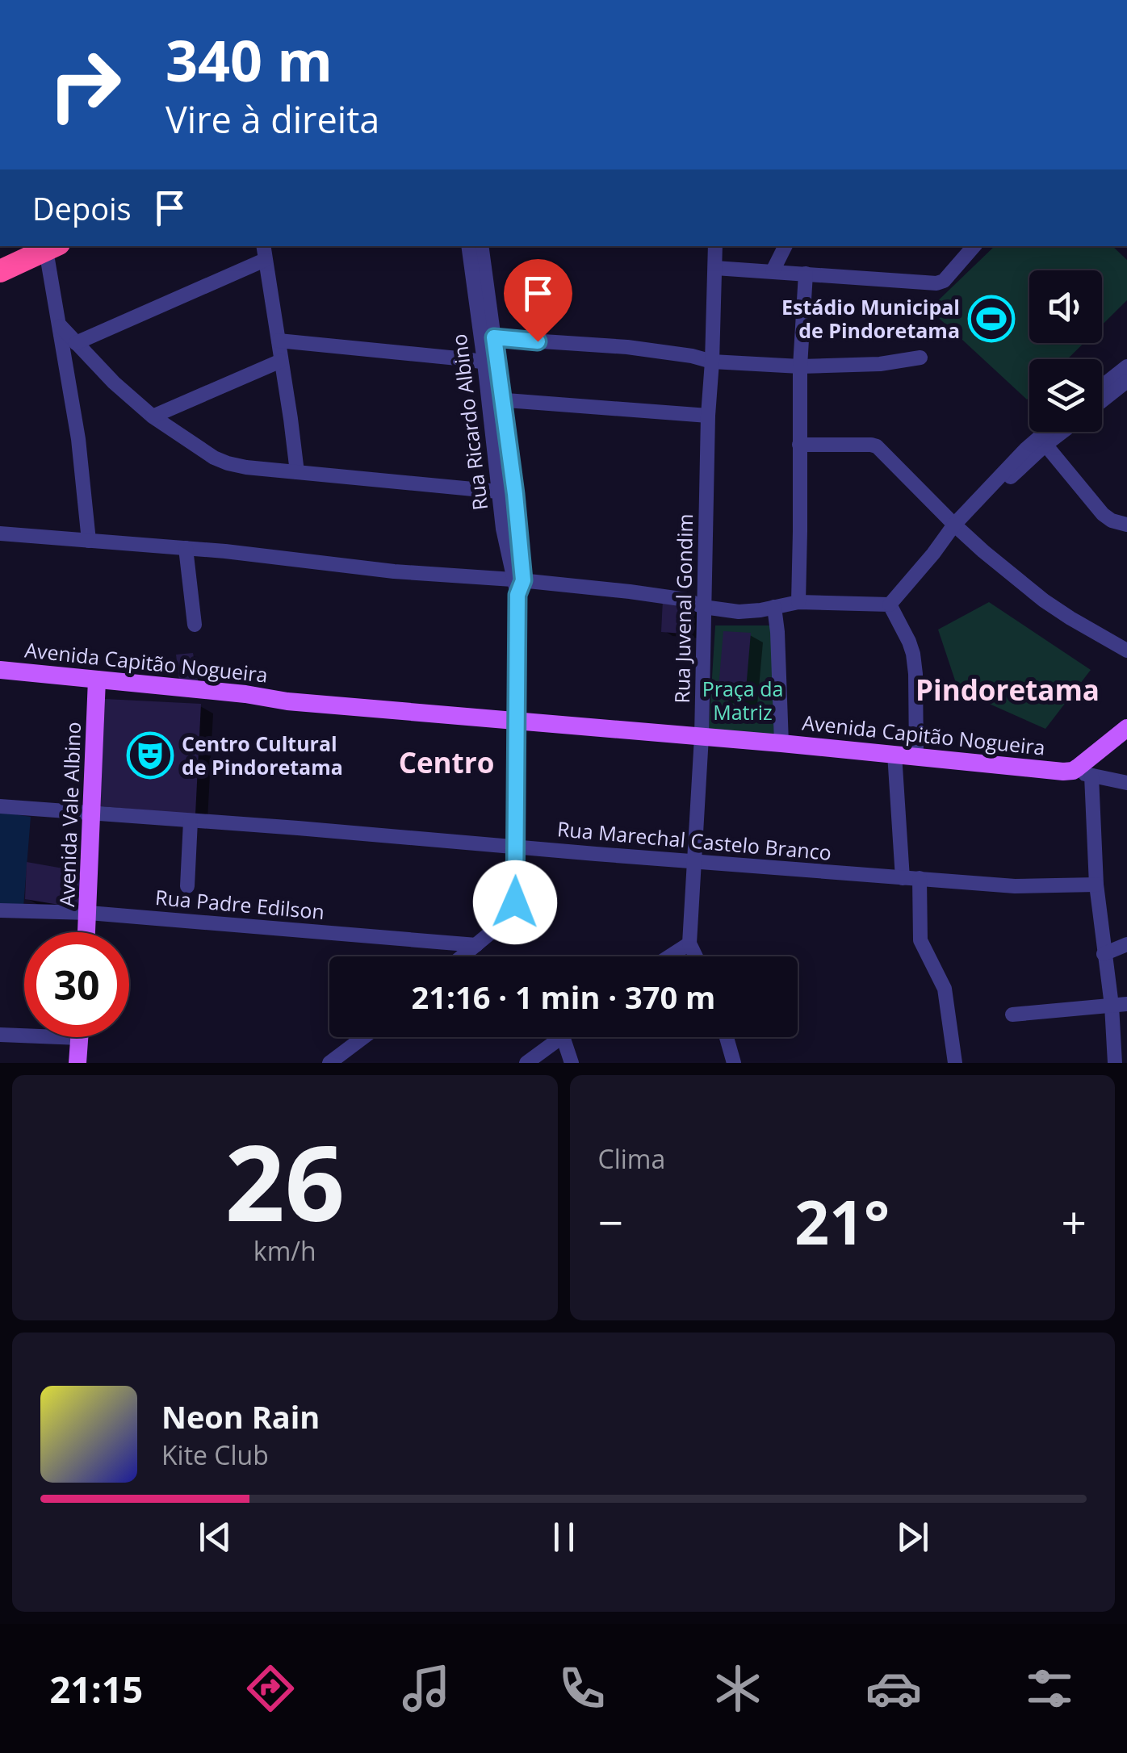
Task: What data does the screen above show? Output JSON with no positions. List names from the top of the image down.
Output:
{
  "streets": {
    "main road": ["Avenida Capitão Nogueira", "Avenida Vale Albino"],
    "street": [
      "Rua Ricardo Albino",
      "Rua Juvenal Gondim",
      "Rua Marechal Castelo Branco",
      "Rua Padre Edilson"
    ]
  },
  "crossings": [
    ["Rua Ricardo Albino", "Avenida Capitão Nogueira"],
    ["Rua Ricardo Albino", "Rua Marechal Castelo Branco"],
    ["Rua Ricardo Albino", "Rua Padre Edilson"],
    ["Rua Juvenal Gondim", "Avenida Capitão Nogueira"],
    ["Rua Juvenal Gondim", "Rua Marechal Castelo Branco"],
    ["Avenida Capitão Nogueira", "Avenida Vale Albino"],
    ["Avenida Vale Albino", "Rua Marechal Castelo Branco"],
    ["Avenida Vale Albino", "Rua Padre Edilson"]
  ],
  "districts": ["Pindoretama", "Centro"],
  "parks": ["Praça da Matriz"],
  "places": {
    "sports": ["Estádio Municipal de Pindoretama"],
    "theatre": ["Centro Cultural de Pindoretama"]
  },
  "page": {
    "turn": ["340 m", "Vire à direita"],
    "then": "Depois",
    "limit": "30",
    "trip": "21:16 · 1 min · 370 m",
    "tile": [
      ["26", "km/h"],
      "Clima"
    ],
    "heat": ["−", "21°", "+"],
    "song": ["Neon Rain", "Kite Club"],
    "tabs": "21:15"
  }
}
